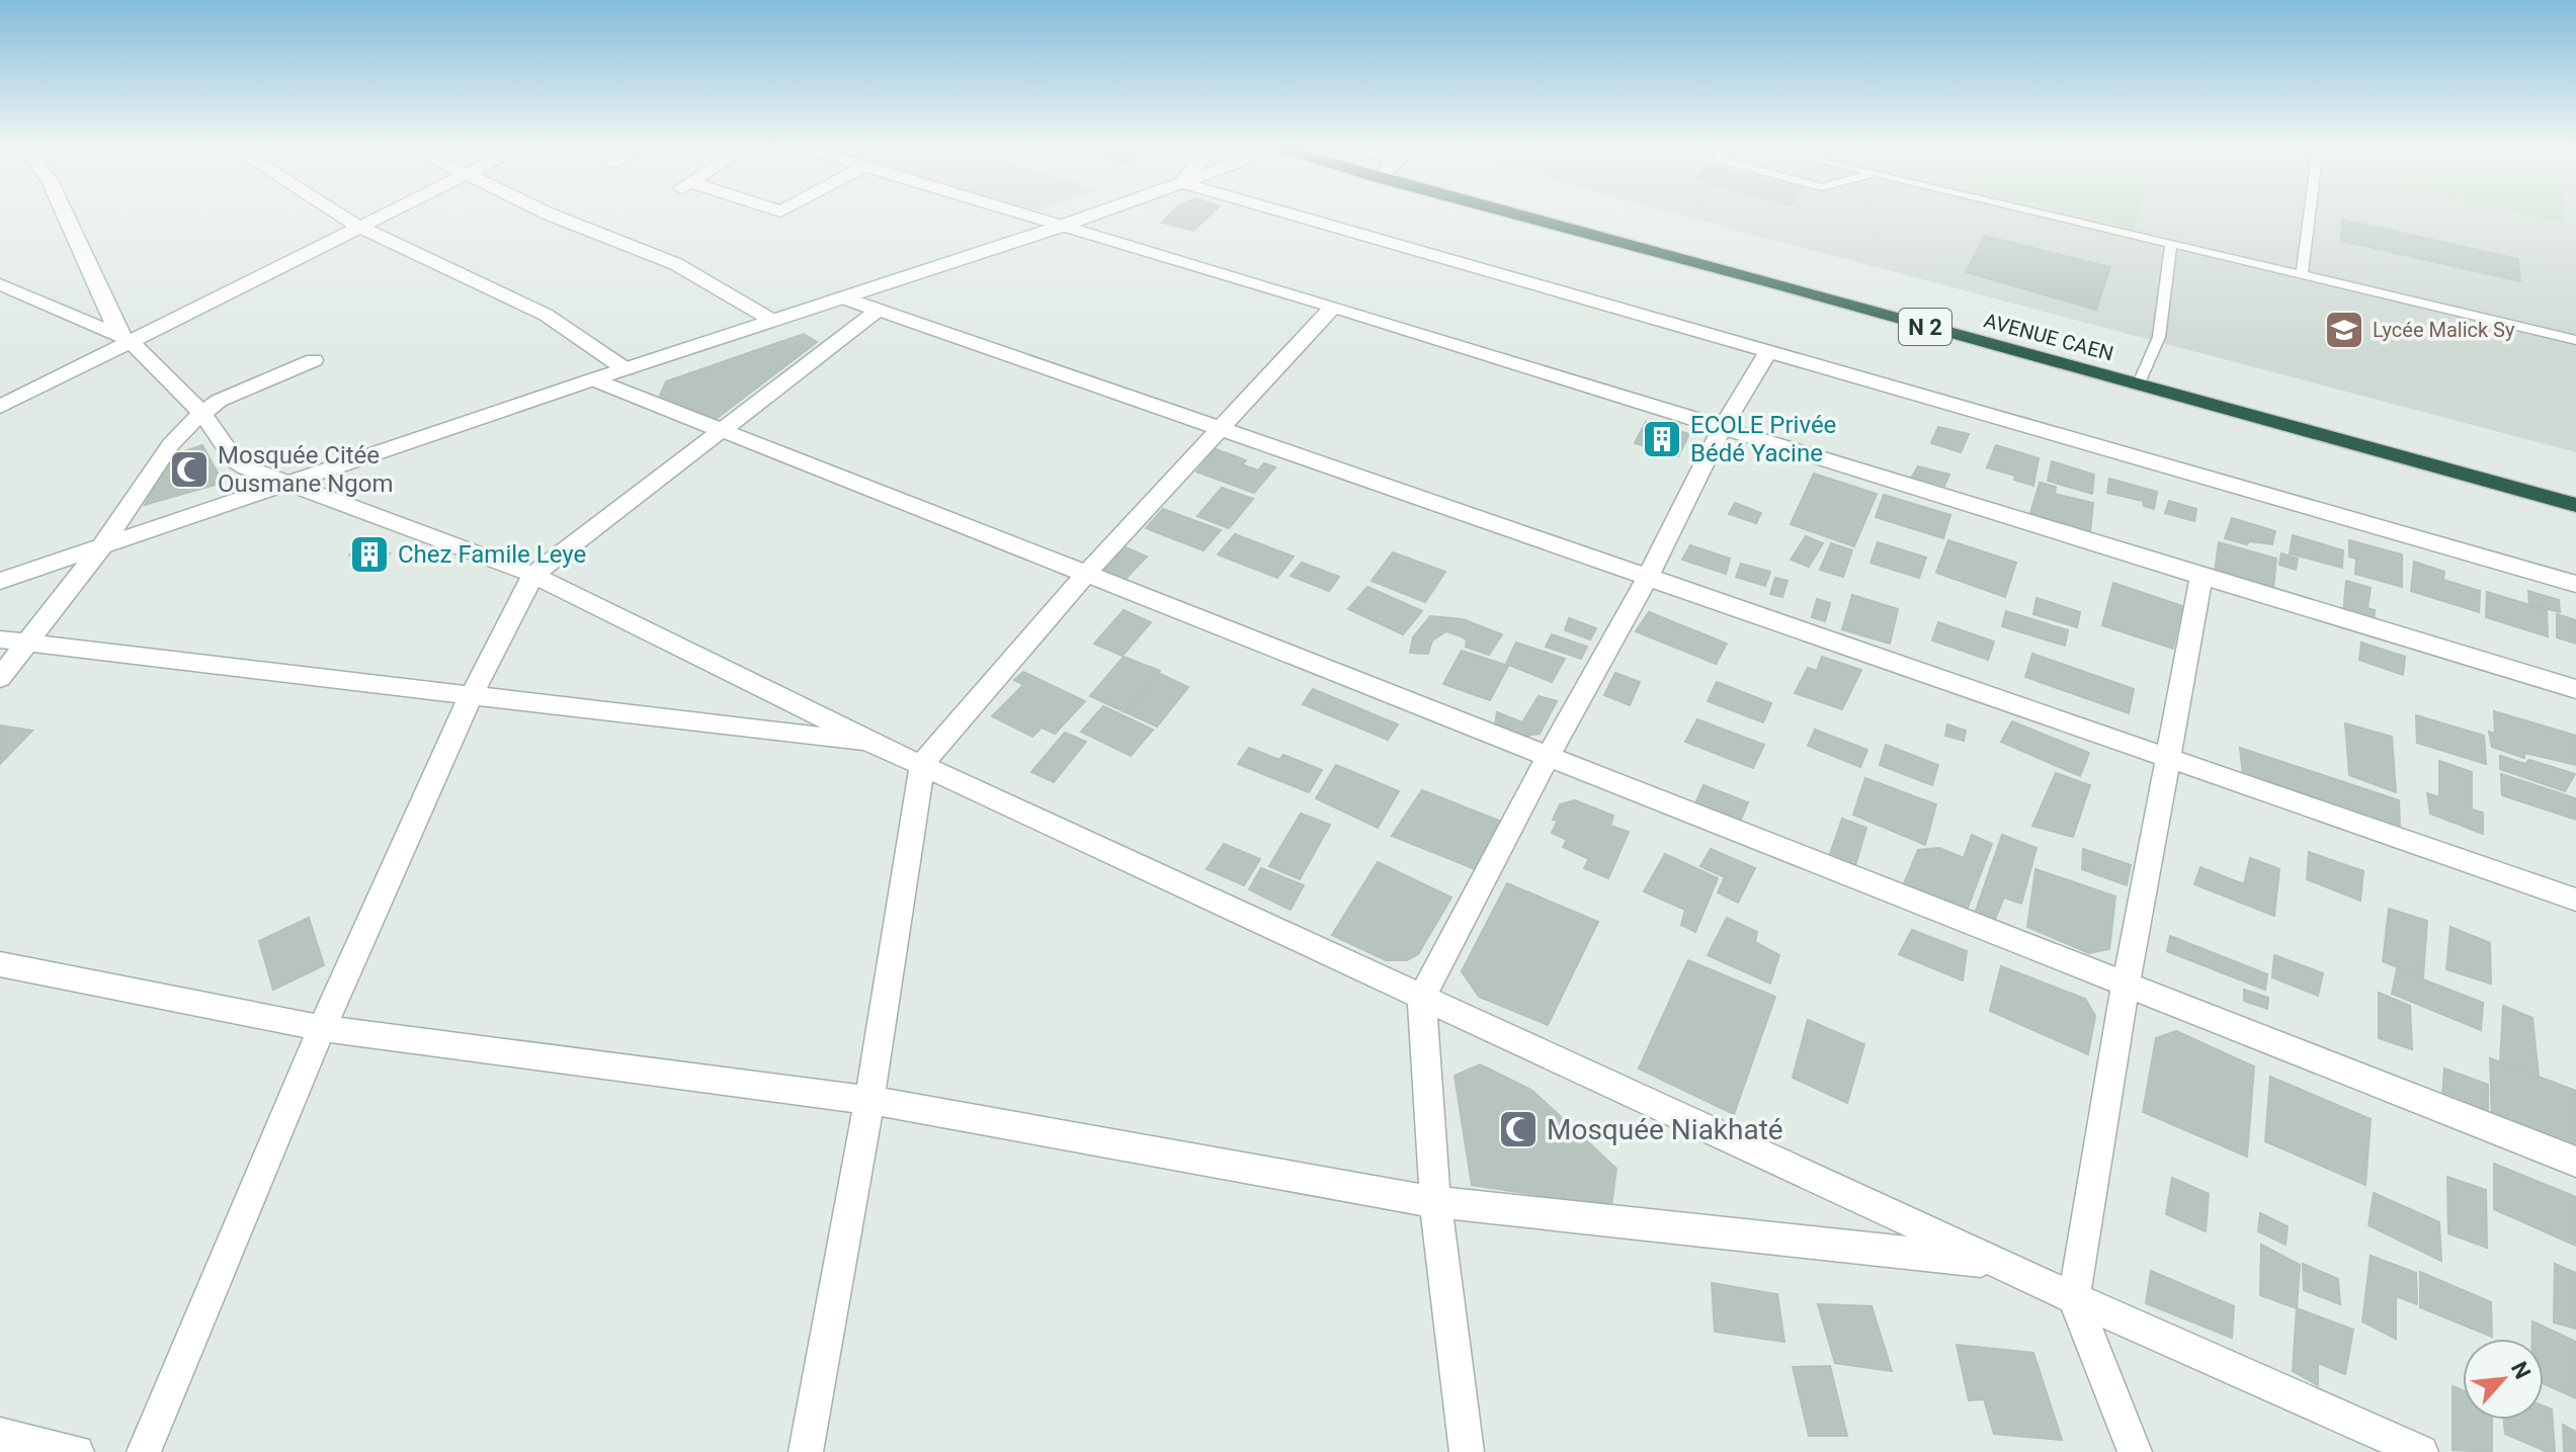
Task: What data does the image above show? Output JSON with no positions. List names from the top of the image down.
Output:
{
  "streets": {
    "highway": ["N 2", "AVENUE CAEN"]
  },
  "places": {
    "school or university": ["Lycée Malick Sy"],
    "building": ["ECOLE Privée Bédé Yacine", "Chez Famile Leye"],
    "mosque": ["Mosquée Citée Ousmane Ngom", "Mosquée Niakhaté"]
  },
  "north": "top right"
}
